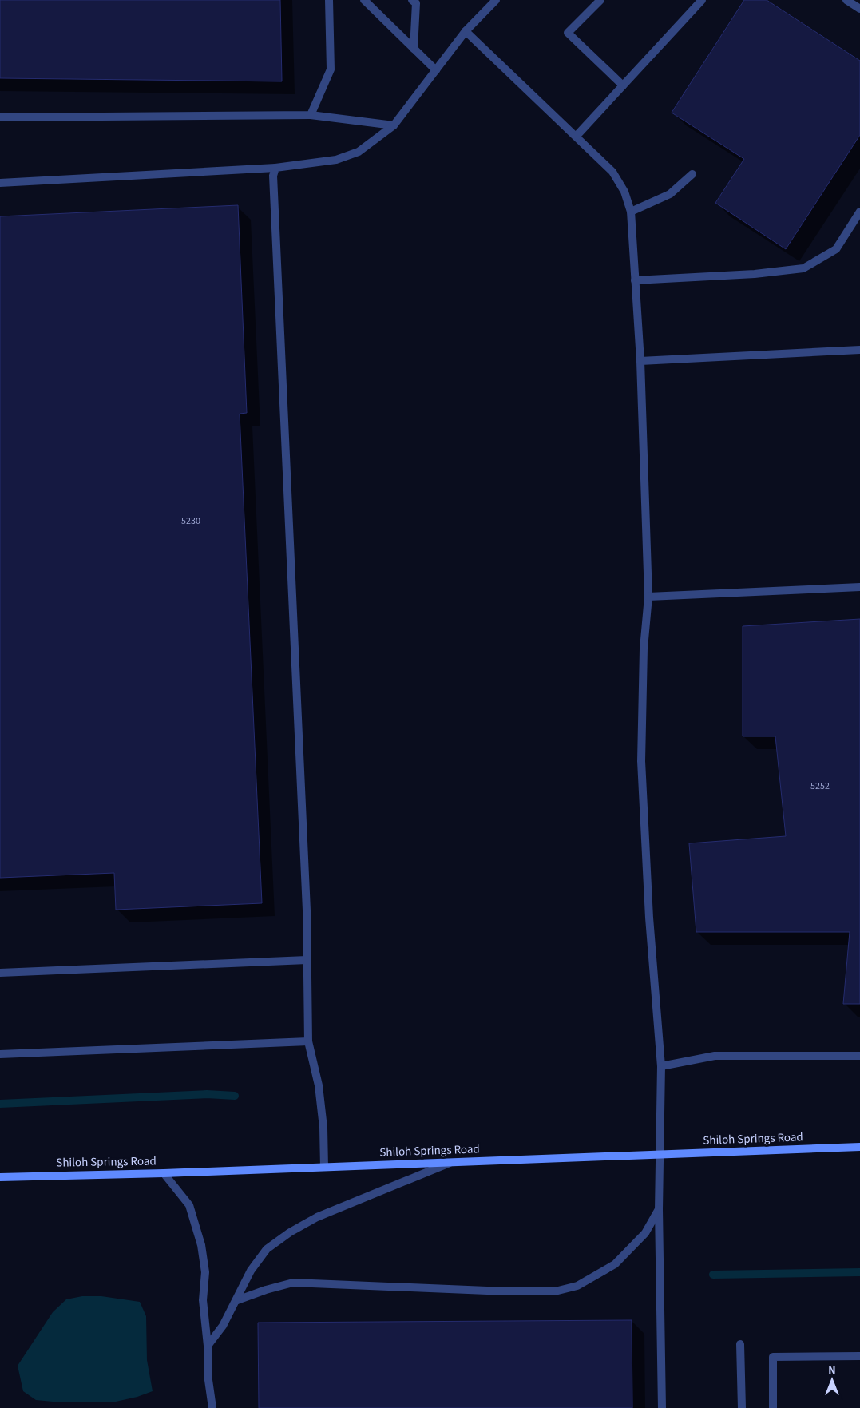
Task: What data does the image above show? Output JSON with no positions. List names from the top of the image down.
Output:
{
  "streets": {
    "street": ["Shiloh Springs Road"]
  },
  "house_numbers": ["5230", "5252"],
  "north": "top"
}
